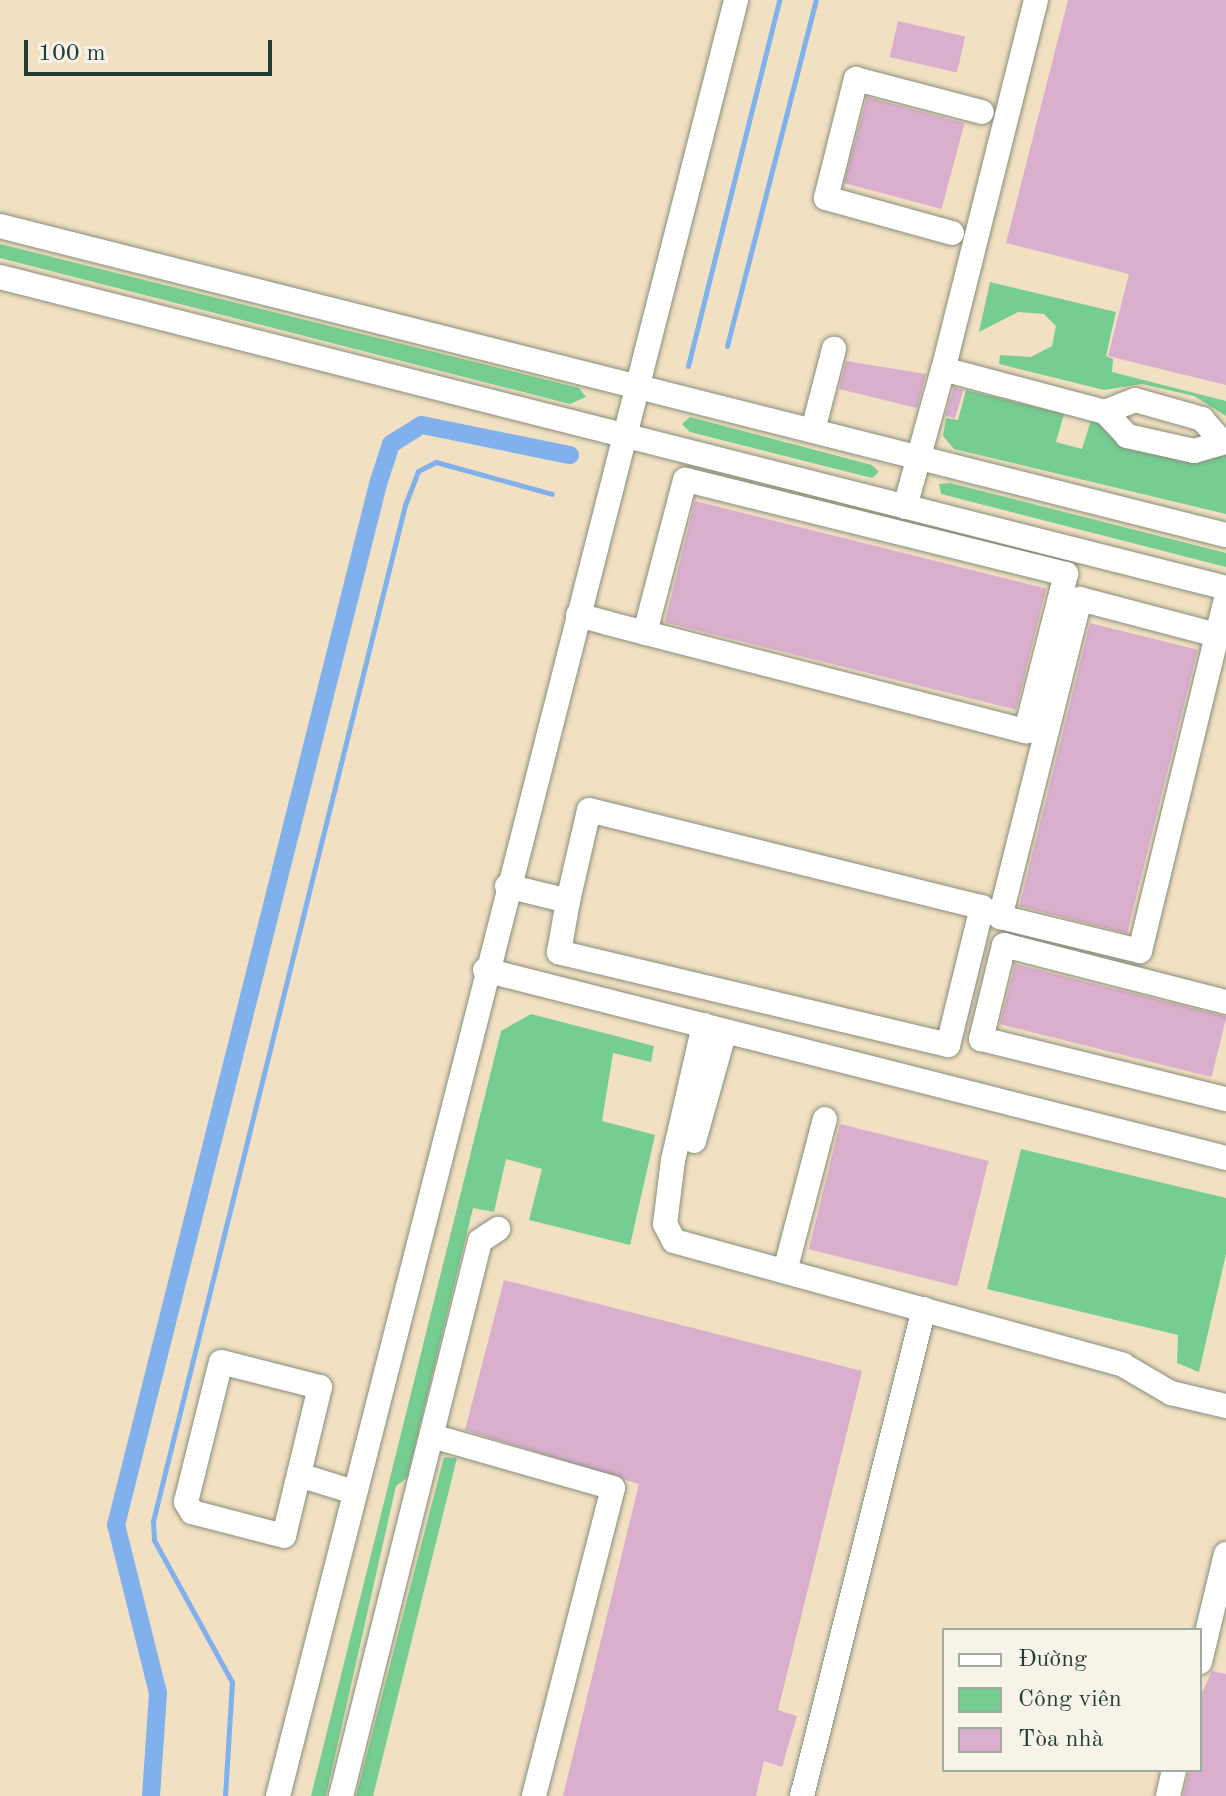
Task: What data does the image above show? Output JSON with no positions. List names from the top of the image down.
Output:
{
  "legend": ["Đường", "Công viên", "Tòa nhà"],
  "scale_bar": "100 m"
}
